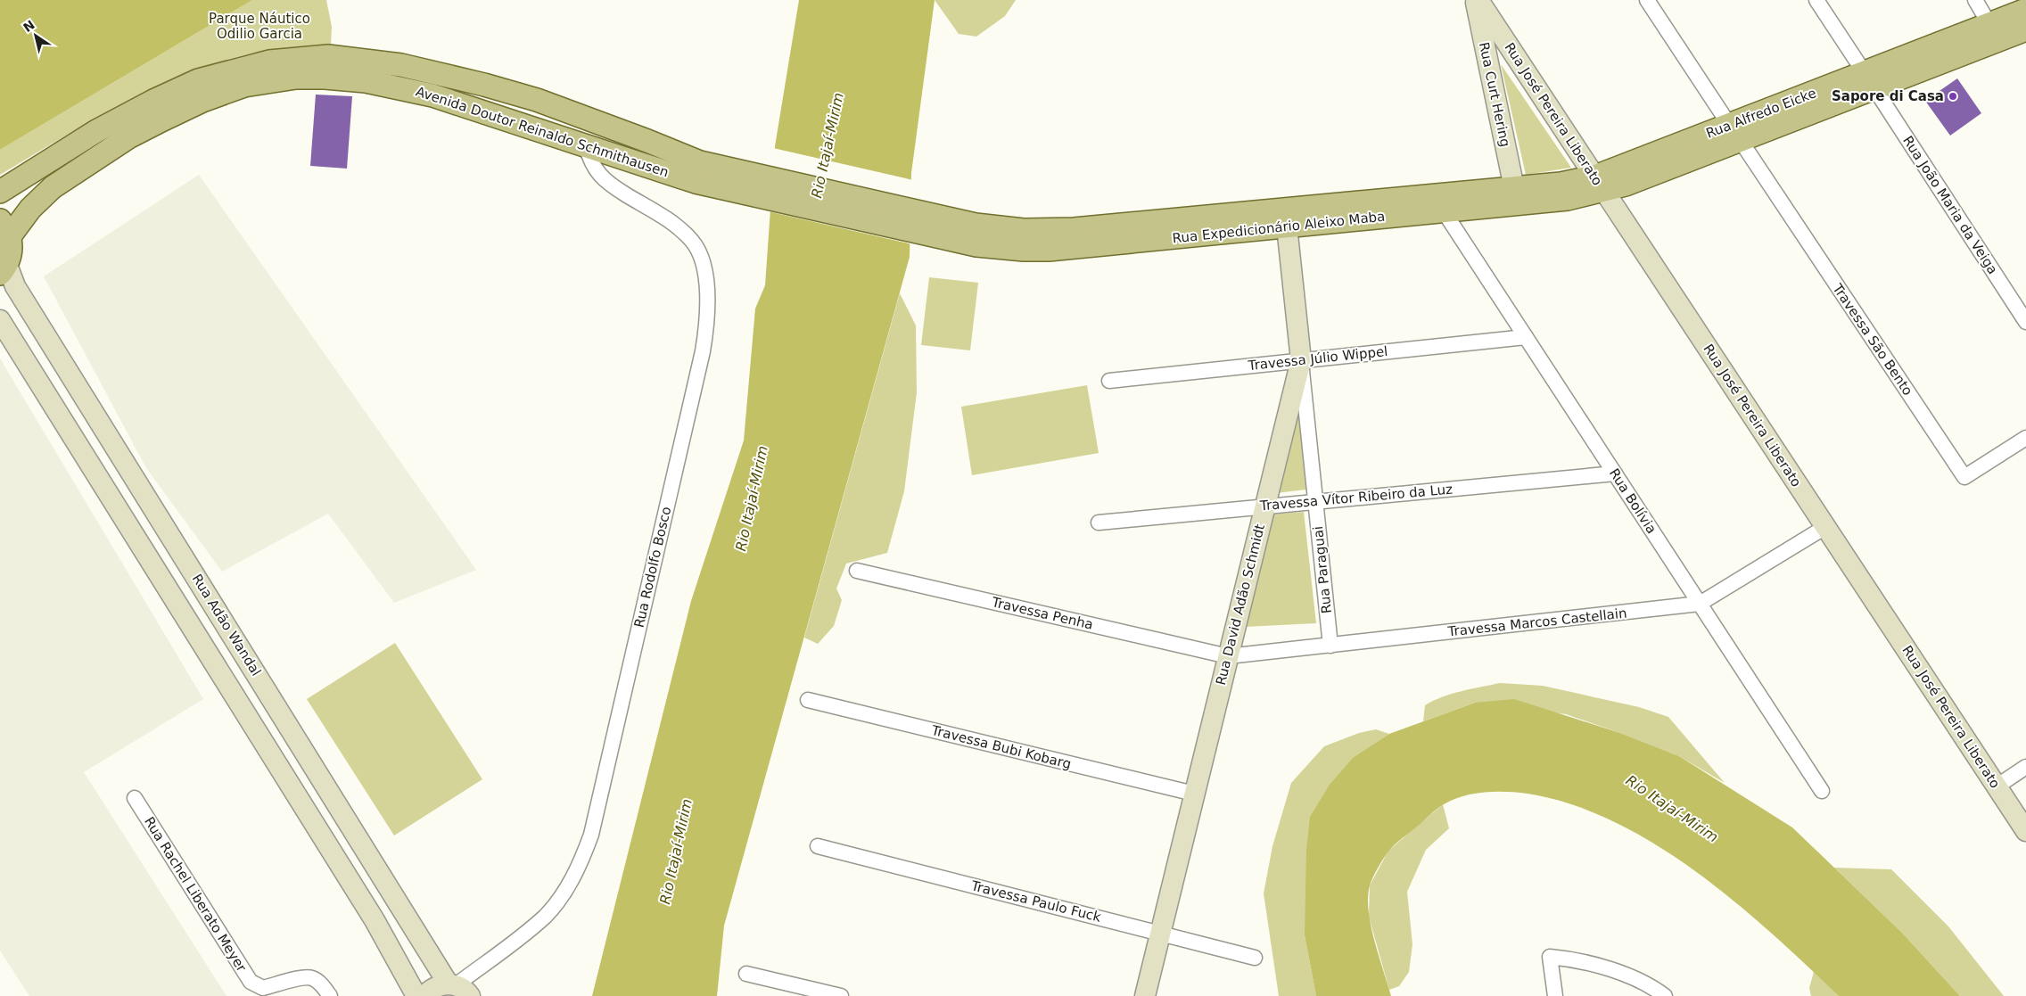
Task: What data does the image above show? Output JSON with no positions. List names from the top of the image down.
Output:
{
  "streets": {
    "main road": [
      "Rua Curt Hering",
      "Rua Alfredo Eicke",
      "Rua José Pereira Liberato",
      "Avenida Doutor Reinaldo Schmithausen",
      "Rua Expedicionário Aleixo Maba",
      "Rua David Adão Schmidt",
      "Rua Adão Wandal"
    ],
    "street": [
      "Rua João Maria da Veiga",
      "Travessa São Bento",
      "Travessa Júlio Wippel",
      "Travessa Vítor Ribeiro da Luz",
      "Rua Bolívia",
      "Rua Rodolfo Bosco",
      "Rua Paraguai",
      "Travessa Penha",
      "Travessa Marcos Castellain",
      "Travessa Bubi Kobarg",
      "Rua Rachel Liberato Meyer",
      "Travessa Paulo Fuck"
    ]
  },
  "crossings": [
    ["Rua Curt Hering", "Rua José Pereira Liberato"],
    ["Rua Curt Hering", "Rua Expedicionário Aleixo Maba"],
    ["Rua Alfredo Eicke", "Rua José Pereira Liberato"],
    ["Rua Alfredo Eicke", "Rua João Maria da Veiga"],
    ["Rua Alfredo Eicke", "Rua Expedicionário Aleixo Maba"],
    ["Rua Alfredo Eicke", "Travessa São Bento"],
    ["Rua José Pereira Liberato", "Rua Expedicionário Aleixo Maba"],
    ["Rua José Pereira Liberato", "Travessa Marcos Castellain"],
    ["Avenida Doutor Reinaldo Schmithausen", "Rua Expedicionário Aleixo Maba"],
    ["Avenida Doutor Reinaldo Schmithausen", "Rua Rodolfo Bosco"],
    ["Rua Expedicionário Aleixo Maba", "Rua Bolívia"],
    ["Rua Expedicionário Aleixo Maba", "Rua David Adão Schmidt"],
    ["Travessa Júlio Wippel", "Rua Bolívia"],
    ["Travessa Júlio Wippel", "Rua Paraguai"],
    ["Travessa Júlio Wippel", "Rua David Adão Schmidt"],
    ["Travessa Vítor Ribeiro da Luz", "Rua Bolívia"],
    ["Travessa Vítor Ribeiro da Luz", "Rua Paraguai"],
    ["Travessa Vítor Ribeiro da Luz", "Rua David Adão Schmidt"],
    ["Rua Bolívia", "Travessa Marcos Castellain"],
    ["Rua Rodolfo Bosco", "Rua Adão Wandal"],
    ["Rua Paraguai", "Rua David Adão Schmidt"],
    ["Rua Paraguai", "Travessa Marcos Castellain"],
    ["Rua David Adão Schmidt", "Travessa Penha"],
    ["Rua David Adão Schmidt", "Travessa Marcos Castellain"],
    ["Rua David Adão Schmidt", "Travessa Bubi Kobarg"],
    ["Rua David Adão Schmidt", "Travessa Paulo Fuck"],
    ["Travessa Penha", "Travessa Marcos Castellain"]
  ],
  "water": ["Rio Itajaí-Mirim"],
  "parks": ["Parque Náutico Odilio Garcia"],
  "places": ["Sapore di Casa"],
  "north": "top left"
}
